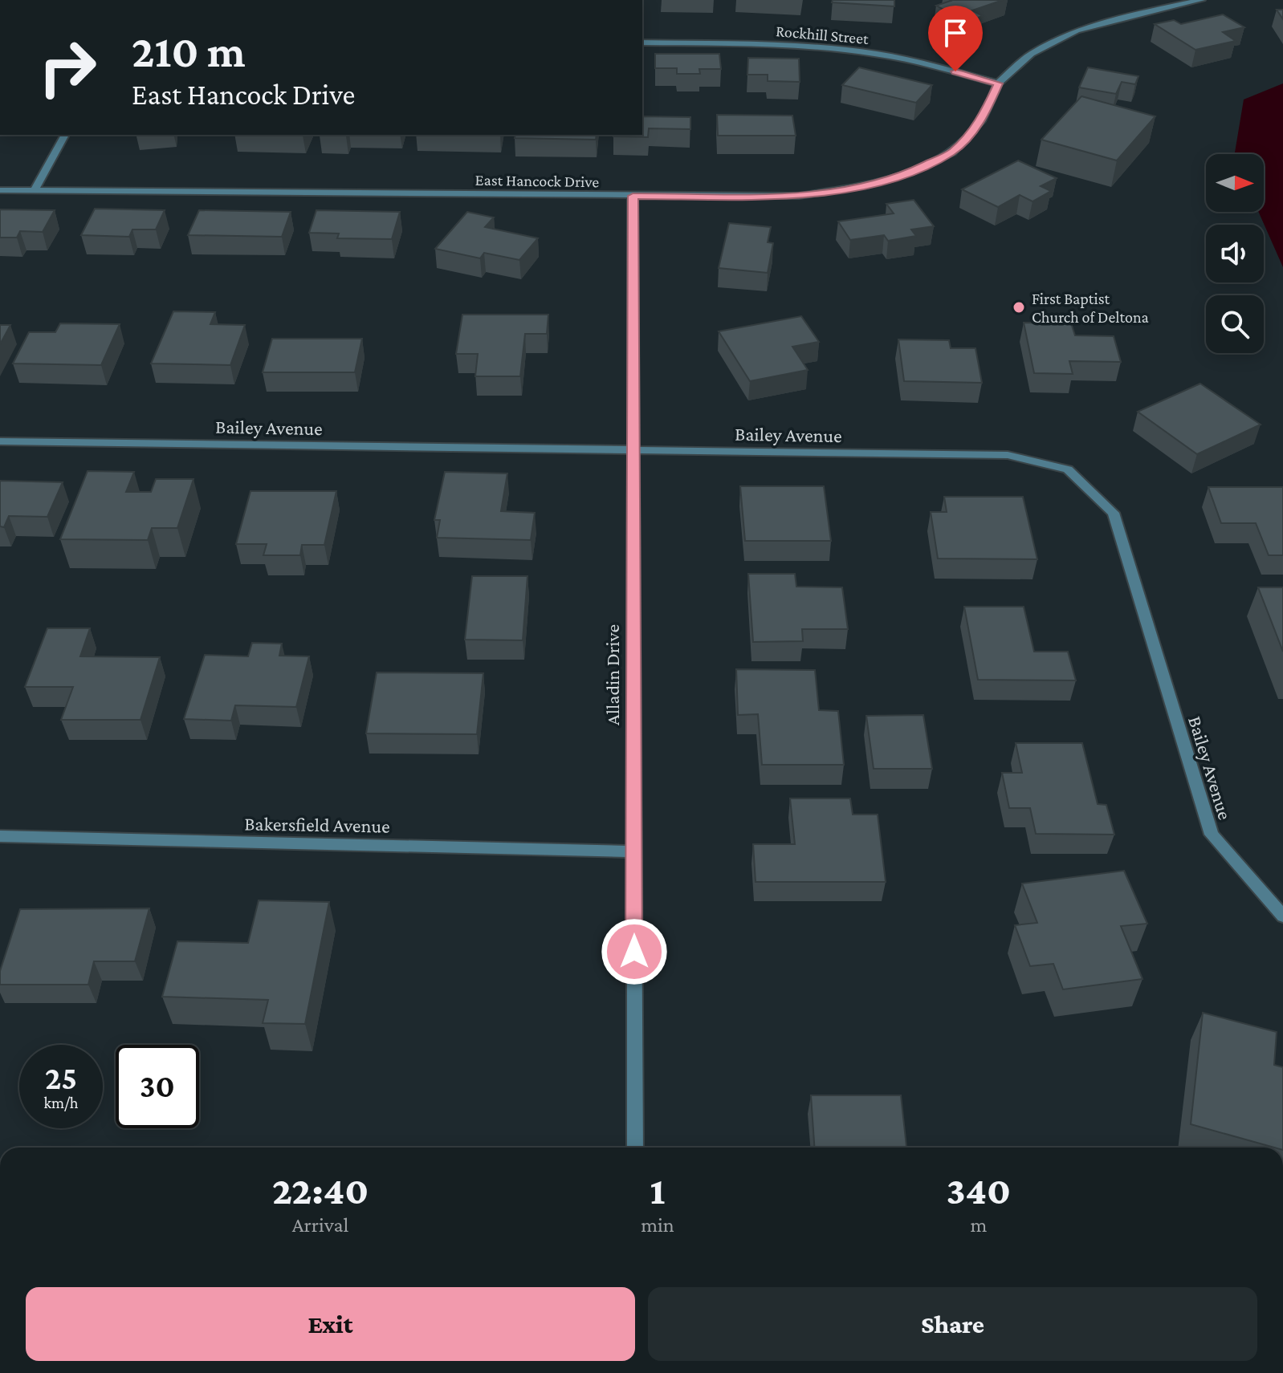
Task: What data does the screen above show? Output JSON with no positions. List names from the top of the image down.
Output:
{
  "streets": {
    "street": [
      "Rockhill Street",
      "East Hancock Drive",
      "Bailey Avenue",
      "Alladin Drive",
      "Bakersfield Avenue"
    ]
  },
  "crossings": [
    ["Rockhill Street", "East Hancock Drive"],
    ["East Hancock Drive", "Alladin Drive"],
    ["Bailey Avenue", "Alladin Drive"],
    ["Alladin Drive", "Bakersfield Avenue"]
  ],
  "places": ["First Baptist Church of Deltona"],
  "north": "right",
  "page": {
    "turn": ["210 m", "East Hancock Drive"],
    "speed": "25 km/h",
    "limit": "30",
    "eta": [
      "22:40",
      "Arrival",
      "1",
      "min",
      "340",
      "m"
    ],
    "buttons": ["Exit", "Share"]
  }
}
